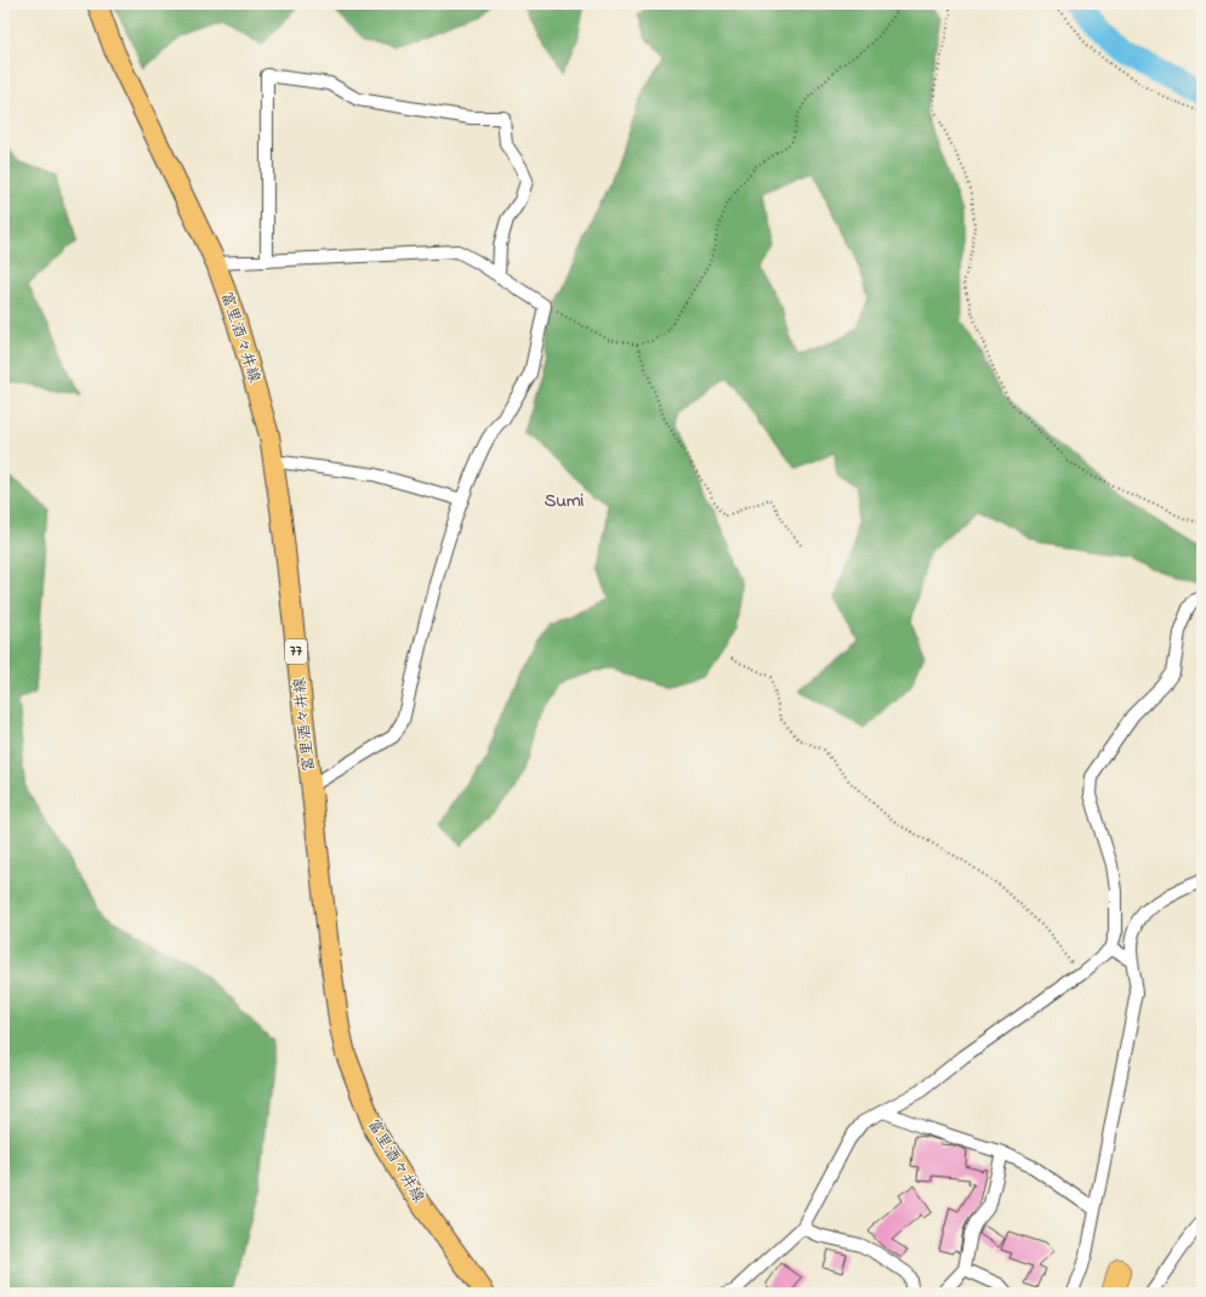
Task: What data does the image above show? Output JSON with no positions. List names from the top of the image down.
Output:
{
  "streets": {
    "main road": ["富里酒々井線", "77"]
  },
  "districts": ["Sumi"]
}
